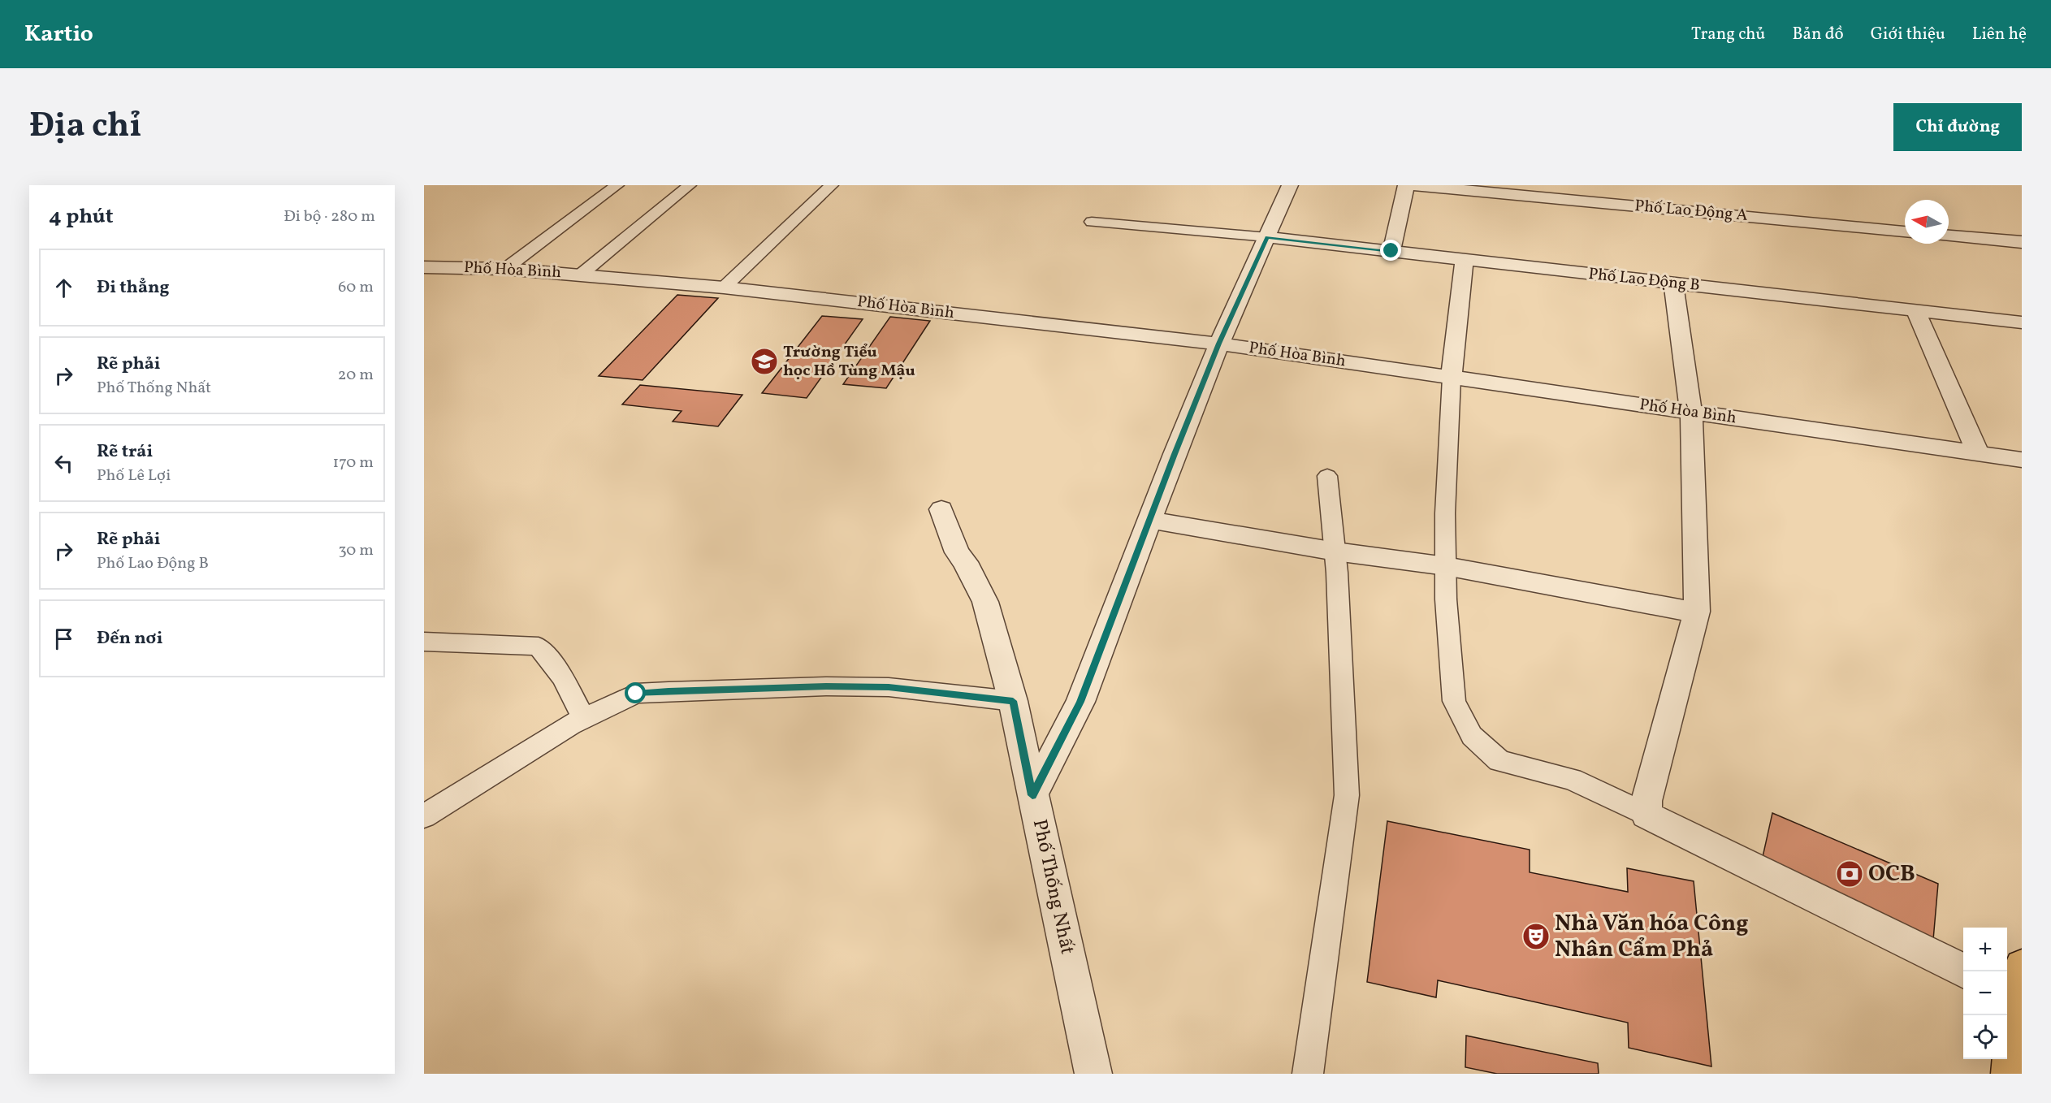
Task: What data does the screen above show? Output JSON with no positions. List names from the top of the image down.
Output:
{
  "streets": {
    "street": [
      "Phố Lao Động A",
      "Phố Hòa Bình",
      "Phố Lao Động B",
      "Phố Thống Nhất"
    ]
  },
  "places": {
    "school or university": ["Trường Tiểu học Hồ Tùng Mậu"],
    "bank": ["OCB"],
    "theatre": ["Nhà Văn hóa Công Nhân Cẩm Phả"]
  },
  "north": "left",
  "page": {
    "header": "Kartio",
    "nav": [
      "Trang chủ",
      "Bản đồ",
      "Giới thiệu",
      "Liên hệ"
    ],
    "title": "Địa chỉ",
    "buttons": "Chỉ đường",
    "heading": ["4 phút", "Đi bộ · 280 m"],
    "list": [
      ["Đi thẳng", "60 m"],
      ["Rẽ phải", "Phố Thống Nhất", "20 m"],
      ["Rẽ trái", "Phố Lê Lợi", "170 m"],
      ["Rẽ phải", "Phố Lao Động B", "30 m"],
      "Đến nơi"
    ],
    "map_buttons": ["+", "−"]
  }
}
